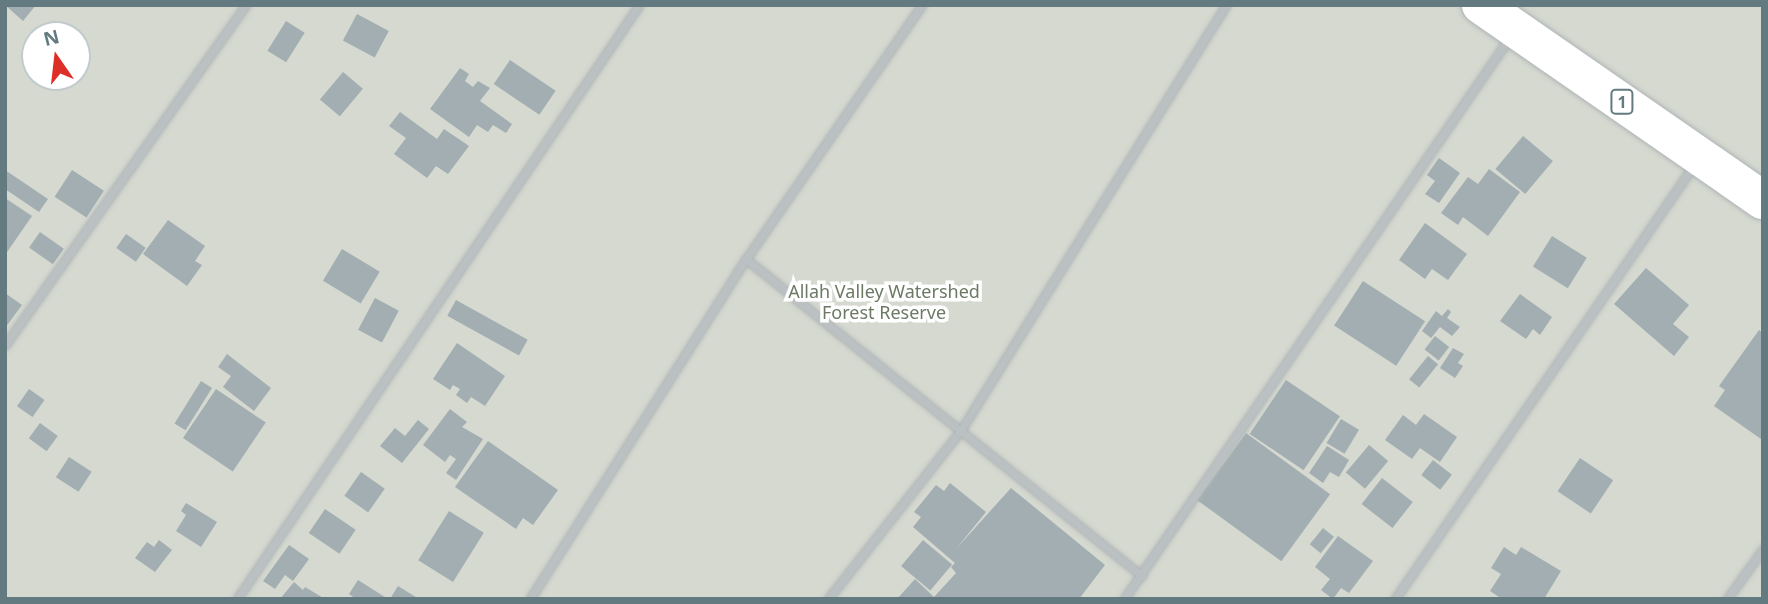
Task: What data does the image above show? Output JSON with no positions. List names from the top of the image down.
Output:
{
  "streets": {
    "highway": ["1"]
  },
  "parks": ["Allah Valley Watershed Forest Reserve"],
  "north": "top"
}
